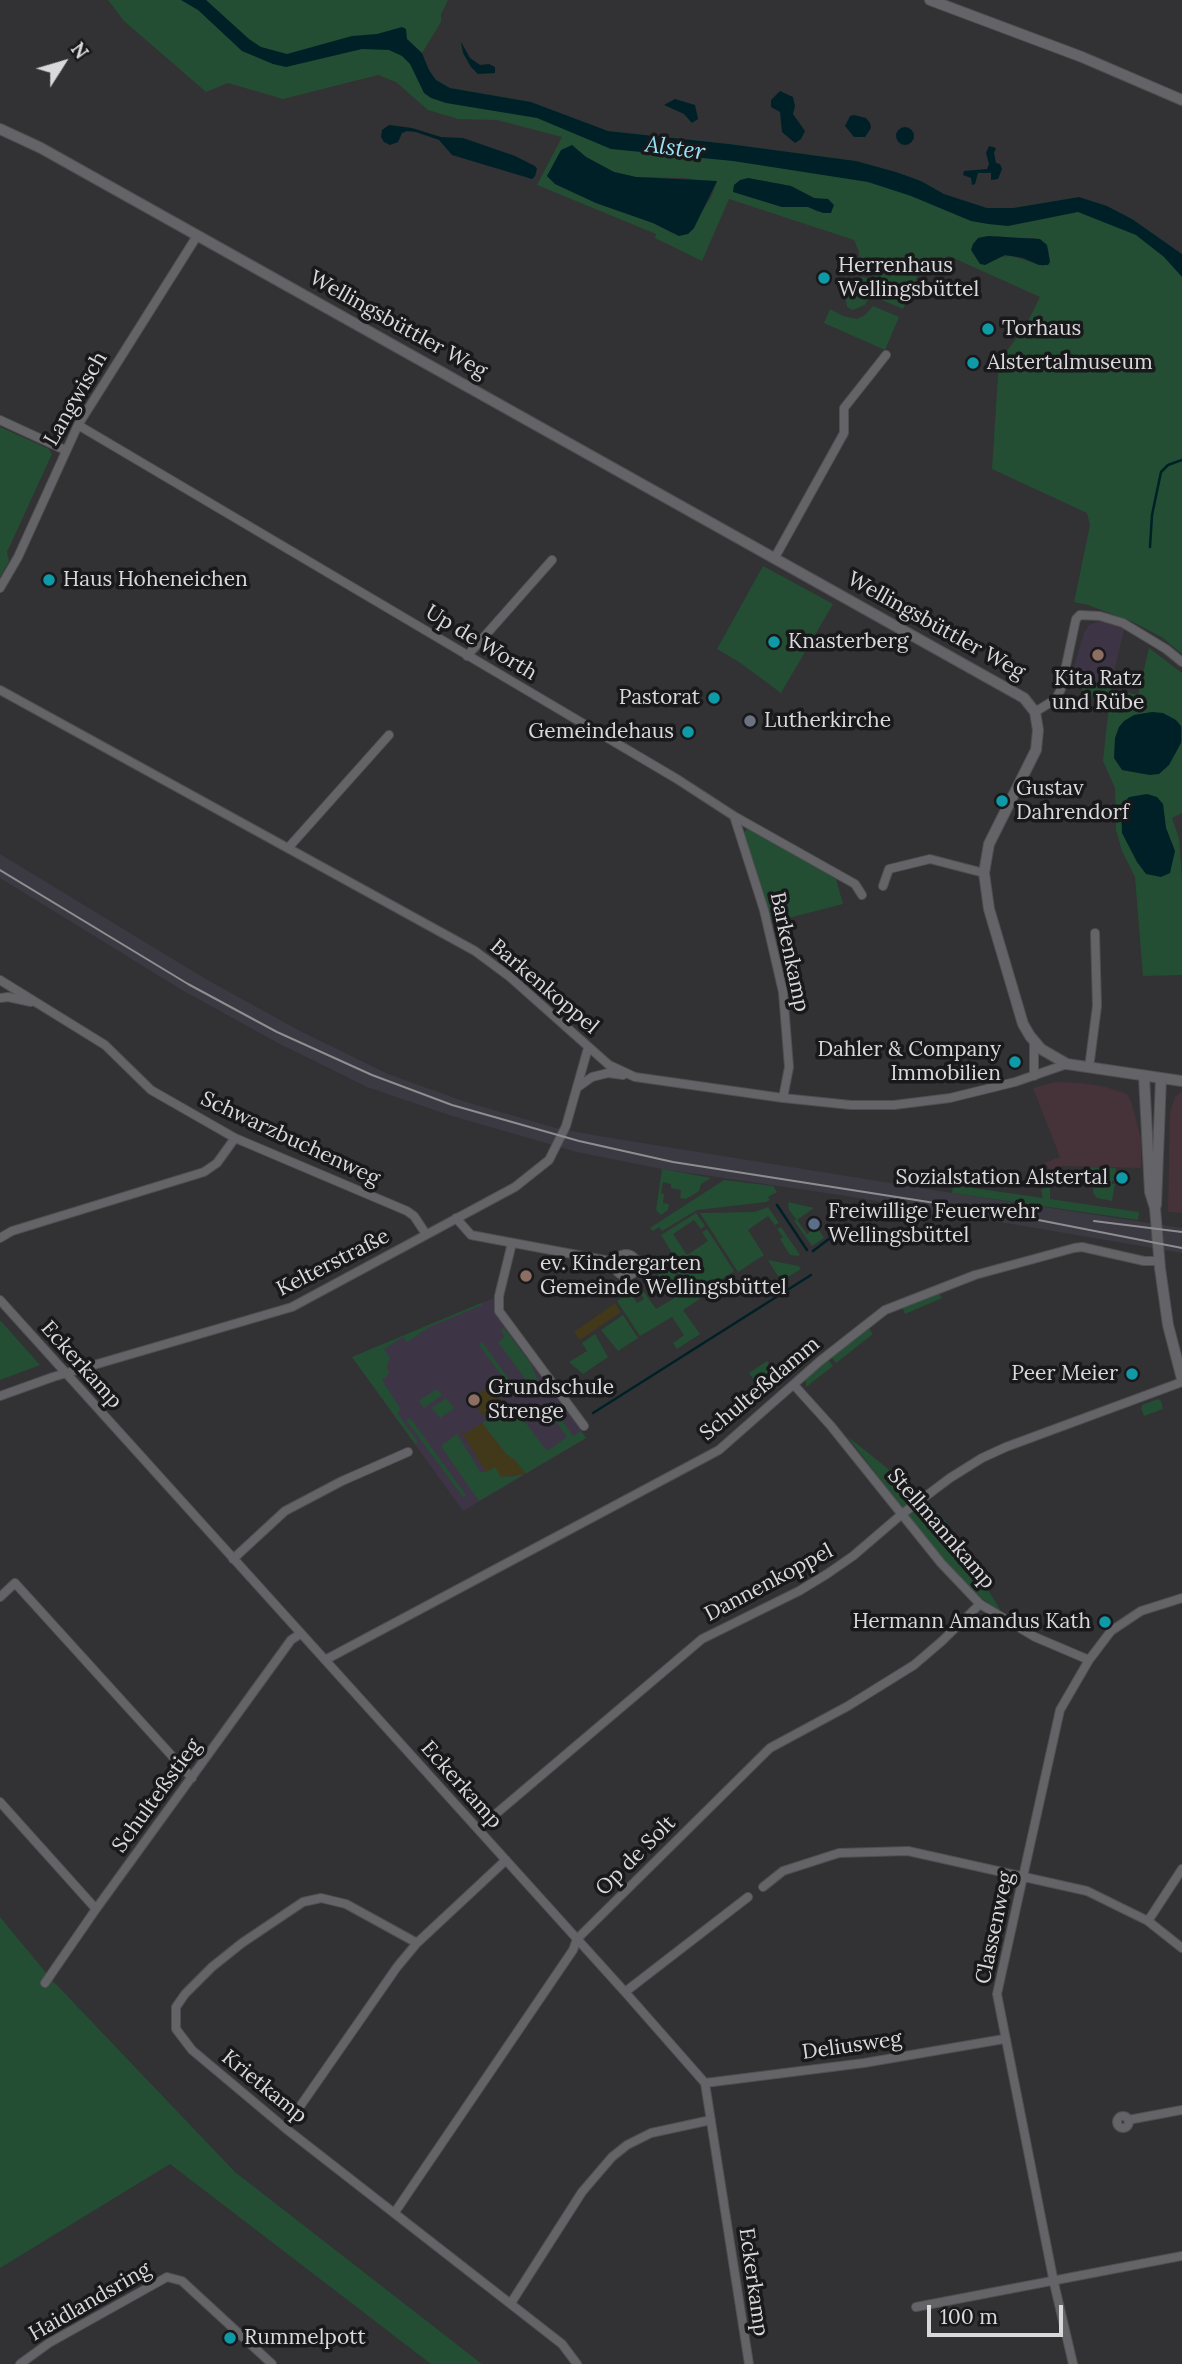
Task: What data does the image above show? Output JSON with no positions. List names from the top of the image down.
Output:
{
  "streets": {
    "main road": ["Wellingsbüttler Weg"],
    "street": [
      "Langwisch",
      "Up de Worth",
      "Barkenkamp",
      "Barkenkoppel",
      "Schwarzbuchenweg",
      "Kelterstraße",
      "Eckerkamp",
      "Schulteßdamm",
      "Stellmannkamp",
      "Dannenkoppel",
      "Schulteßstieg",
      "Op de Solt",
      "Classenweg",
      "Deliusweg",
      "Krietkamp",
      "Haidlandsring"
    ]
  },
  "crossings": [
    ["Wellingsbüttler Weg", "Langwisch"],
    ["Langwisch", "Up de Worth"],
    ["Up de Worth", "Barkenkamp"],
    ["Barkenkamp", "Barkenkoppel"],
    ["Barkenkoppel", "Kelterstraße"],
    ["Schwarzbuchenweg", "Kelterstraße"],
    ["Kelterstraße", "Eckerkamp"],
    ["Eckerkamp", "Schulteßdamm"],
    ["Eckerkamp", "Dannenkoppel"],
    ["Eckerkamp", "Schulteßstieg"],
    ["Eckerkamp", "Op de Solt"],
    ["Eckerkamp", "Deliusweg"],
    ["Schulteßdamm", "Stellmannkamp"],
    ["Stellmannkamp", "Dannenkoppel"],
    ["Stellmannkamp", "Op de Solt"],
    ["Stellmannkamp", "Classenweg"],
    ["Op de Solt", "Krietkamp"],
    ["Classenweg", "Deliusweg"]
  ],
  "water": ["Alster"],
  "places": [
    "Herrenhaus Wellingsbüttel",
    "Torhaus",
    "Alstertalmuseum",
    "Haus Hoheneichen",
    "Knasterberg",
    "Kita Ratz und Rübe",
    "Pastorat",
    "Lutherkirche",
    "Gemeindehaus",
    "Gustav Dahrendorf",
    "Dahler & Company Immobilien",
    "Sozialstation Alstertal",
    "Freiwillige Feuerwehr Wellingsbüttel",
    "ev. Kindergarten Gemeinde Wellingsbüttel",
    "Peer Meier",
    "Grundschule Strenge",
    "Hermann Amandus Kath",
    "Rummelpott"
  ],
  "scale_bar": "100 m",
  "north": "top right"
}
